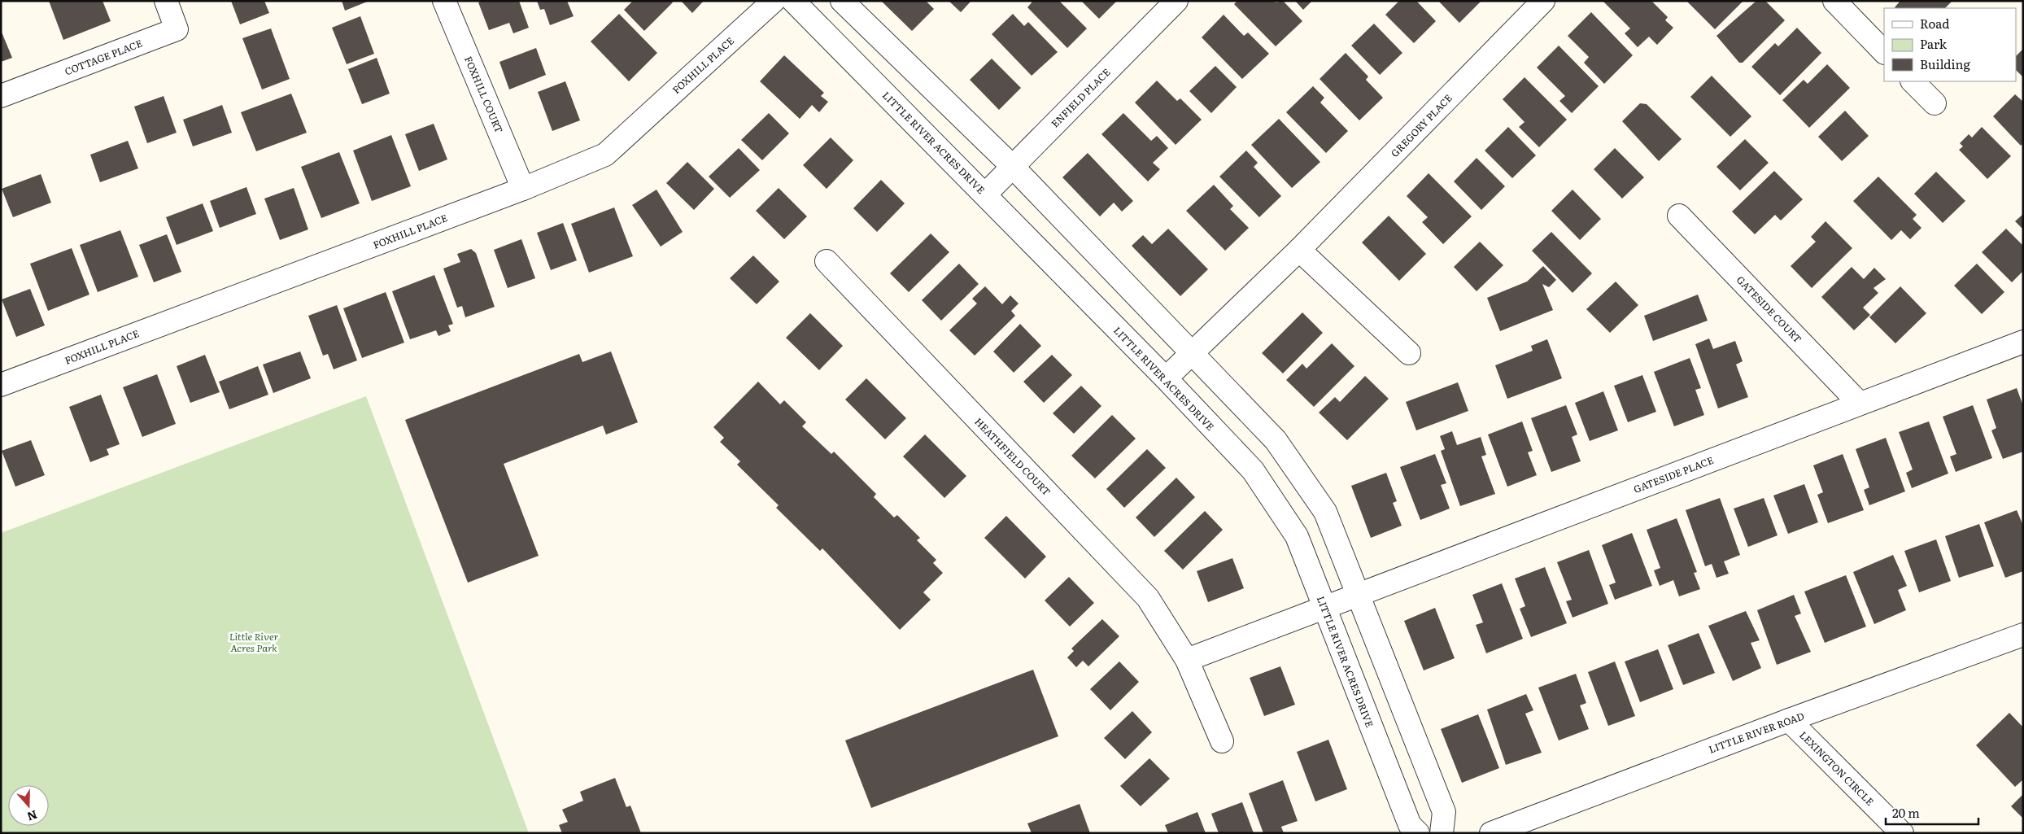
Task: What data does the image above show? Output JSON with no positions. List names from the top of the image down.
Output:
{
  "streets": {
    "street": [
      "COTTAGE PLACE",
      "FOXHILL PLACE",
      "FOXHILL COURT",
      "ENFIELD PLACE",
      "GREGORY PLACE",
      "LITTLE RIVER ACRES DRIVE",
      "GATESIDE COURT",
      "HEATHFIELD COURT",
      "GATESIDE PLACE",
      "LITTLE RIVER ROAD",
      "LEXINGTON CIRCLE"
    ]
  },
  "crossings": [
    ["FOXHILL PLACE", "FOXHILL COURT"],
    ["ENFIELD PLACE", "LITTLE RIVER ACRES DRIVE"],
    ["GREGORY PLACE", "LITTLE RIVER ACRES DRIVE"],
    ["LITTLE RIVER ACRES DRIVE", "GATESIDE PLACE"],
    ["GATESIDE COURT", "GATESIDE PLACE"],
    ["LITTLE RIVER ROAD", "LEXINGTON CIRCLE"]
  ],
  "parks": ["Little River Acres Park"],
  "legend": ["Road", "Park", "Building"],
  "scale_bar": "20 m",
  "north": "bottom"
}
